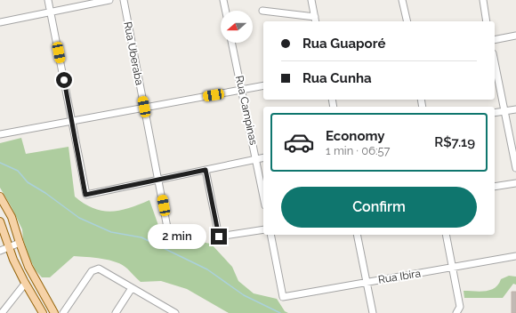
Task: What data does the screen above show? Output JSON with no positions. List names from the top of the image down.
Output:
{
  "streets": {
    "street": ["Rua Uberaba", "Rua Campinas", "Rua Ibira"]
  },
  "north": "left",
  "page": {
    "banner": ["Rua Guaporé", "Rua Cunha"],
    "list": [
      {
        "name": "Economy",
        "note": "1 min · 06:57",
        "value": "R$7.19"
      }
    ],
    "buttons": "Confirm",
    "bubble": "2 min"
  }
}
